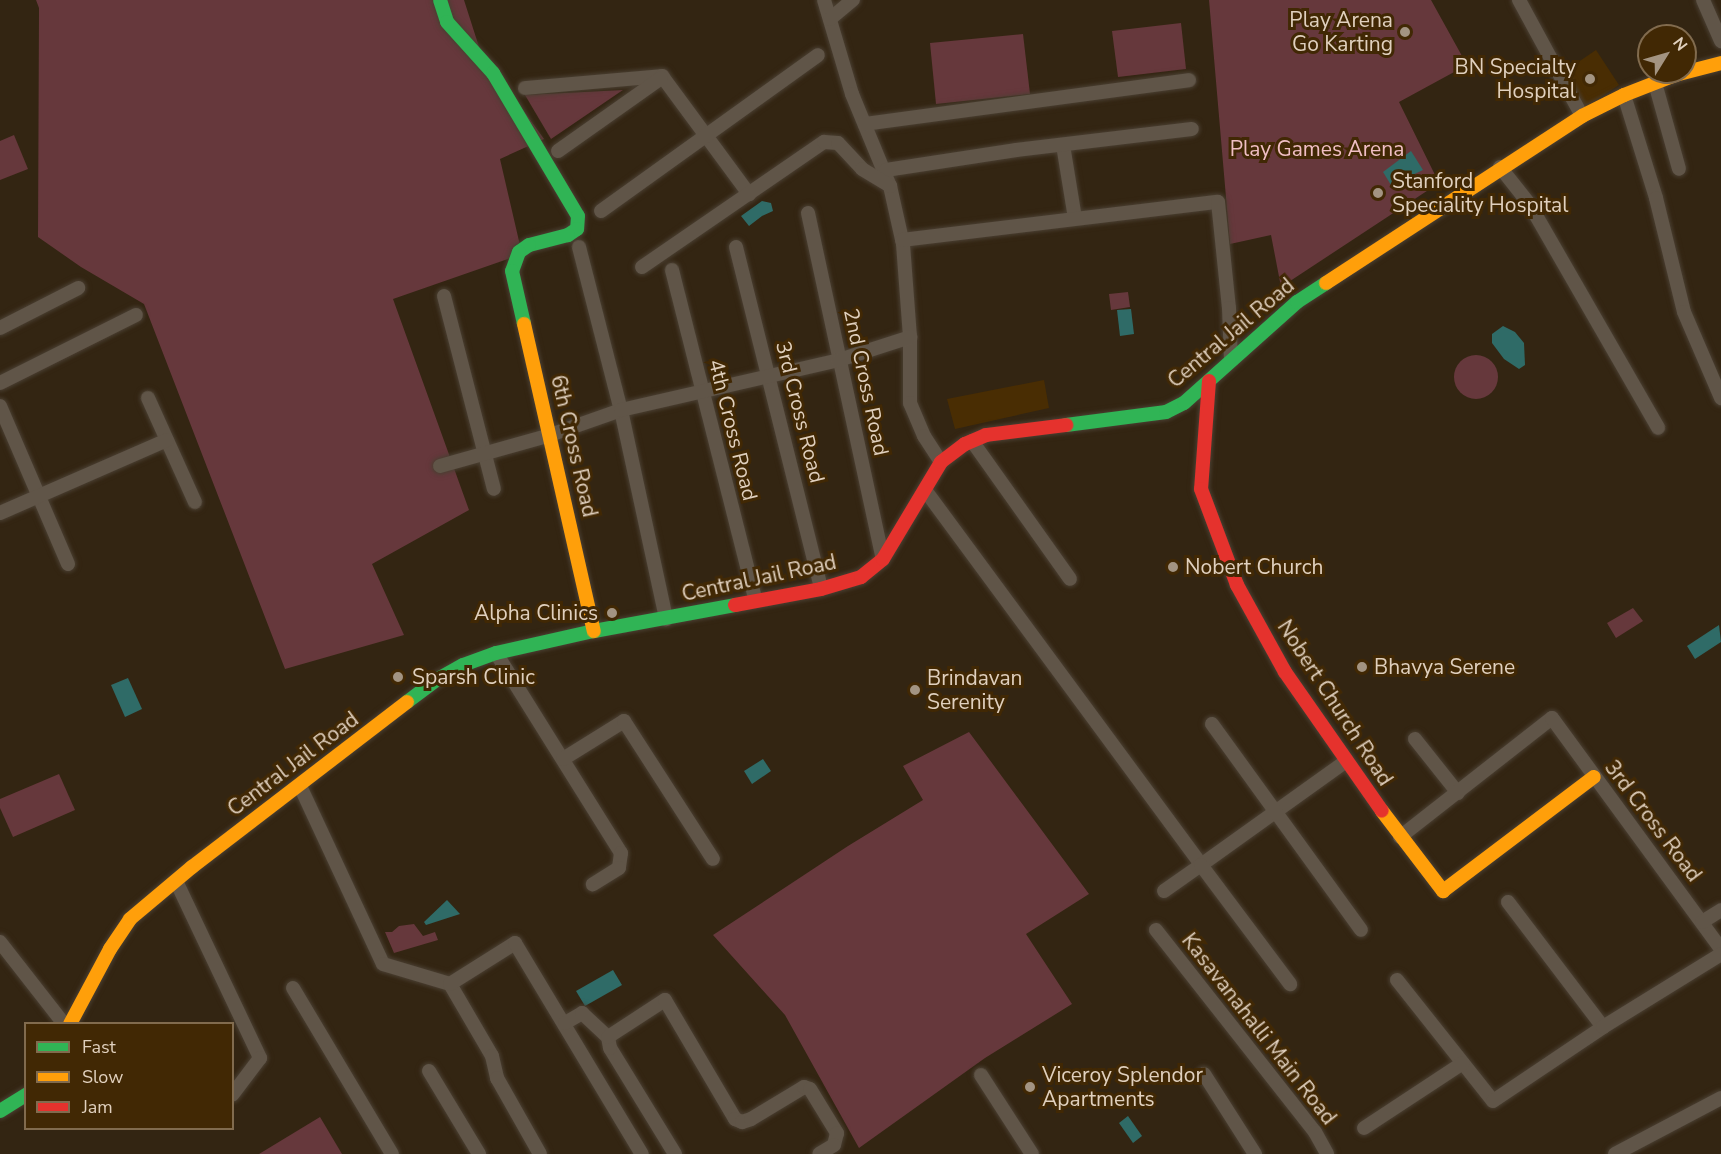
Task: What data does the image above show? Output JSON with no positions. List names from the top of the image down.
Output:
{
  "streets": {
    "main road": ["Central Jail Road", "6th Cross Road", "Nobert Church Road"],
    "street": [
      "2nd Cross Road",
      "3rd Cross Road",
      "4th Cross Road",
      "Kasavanahalli Main Road"
    ]
  },
  "crossings": [
    ["Central Jail Road", "2nd Cross Road"],
    ["Central Jail Road", "3rd Cross Road"],
    ["Central Jail Road", "4th Cross Road"],
    ["Central Jail Road", "6th Cross Road"],
    ["Central Jail Road", "Nobert Church Road"],
    ["3rd Cross Road", "Nobert Church Road"]
  ],
  "parks": ["Play Games Arena"],
  "places": [
    "Play Arena Go Karting",
    "BN Specialty Hospital",
    "Stanford Speciality Hospital",
    "Nobert Church",
    "Alpha Clinics",
    "Bhavya Serene",
    "Sparsh Clinic",
    "Brindavan Serenity",
    "Viceroy Splendor Apartments"
  ],
  "legend": ["Fast", "Slow", "Jam"],
  "north": "top right"
}
